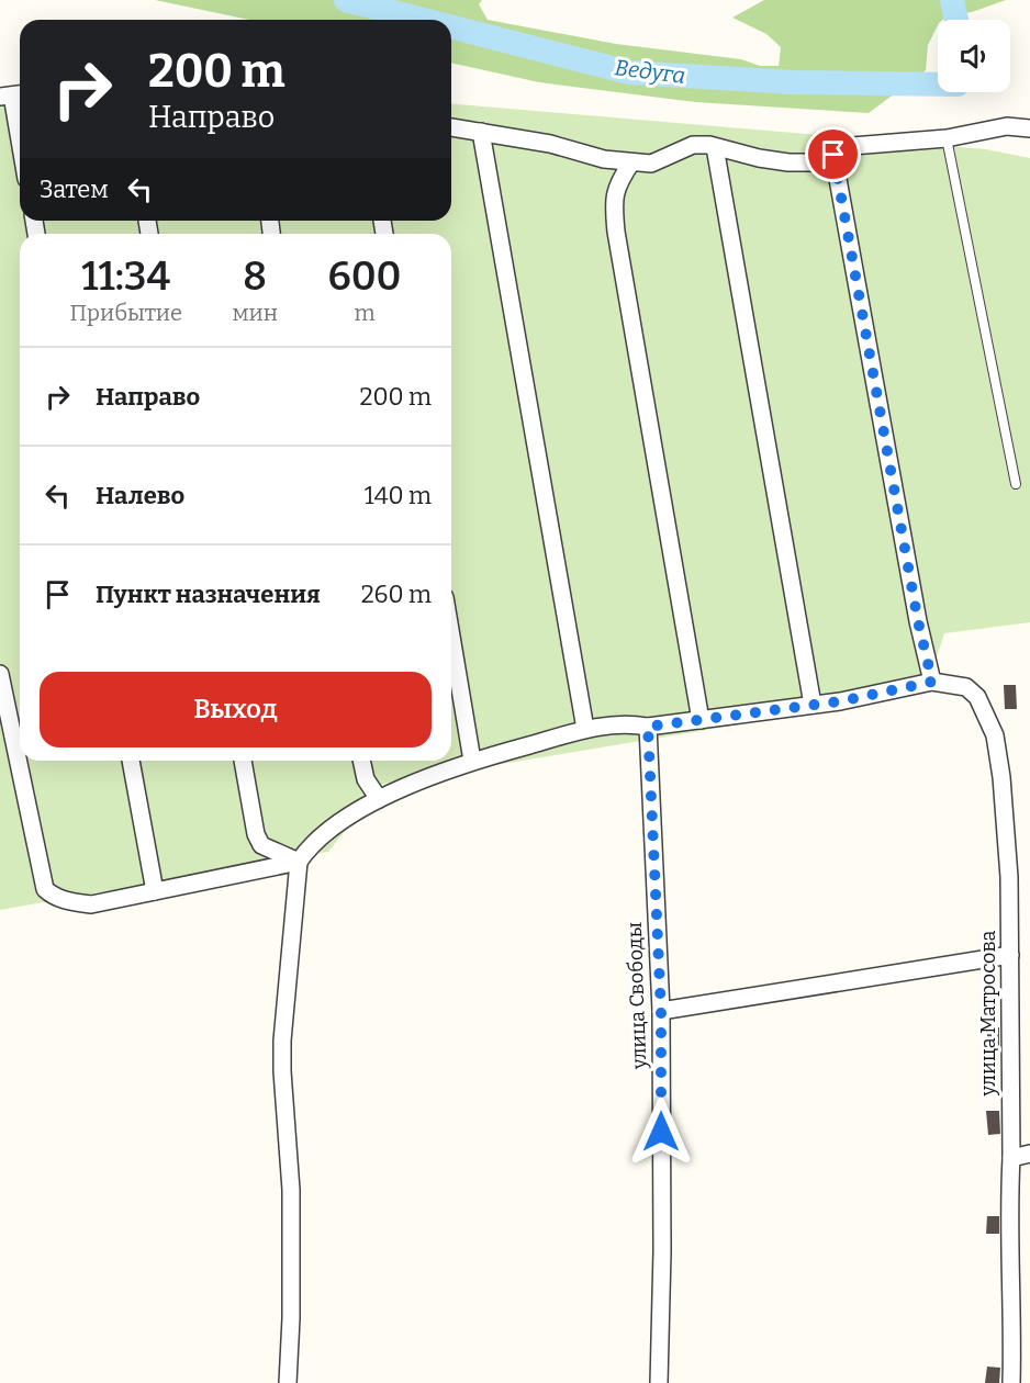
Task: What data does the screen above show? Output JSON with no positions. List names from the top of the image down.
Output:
{
  "streets": {
    "street": ["улица Свободы", "улица Матросова"]
  },
  "water": ["Ведуга"],
  "page": {
    "turn": ["200 m", "Направо"],
    "then": "Затем",
    "eta": [
      "11:34",
      "Прибытие",
      "8",
      "мин",
      "600",
      "m"
    ],
    "list": [
      {
        "name": "Направо",
        "value": "200 m"
      },
      {
        "name": "Налево",
        "value": "140 m"
      },
      {
        "name": "Пункт назначения",
        "value": "260 m"
      }
    ],
    "buttons": "Выход"
  }
}
